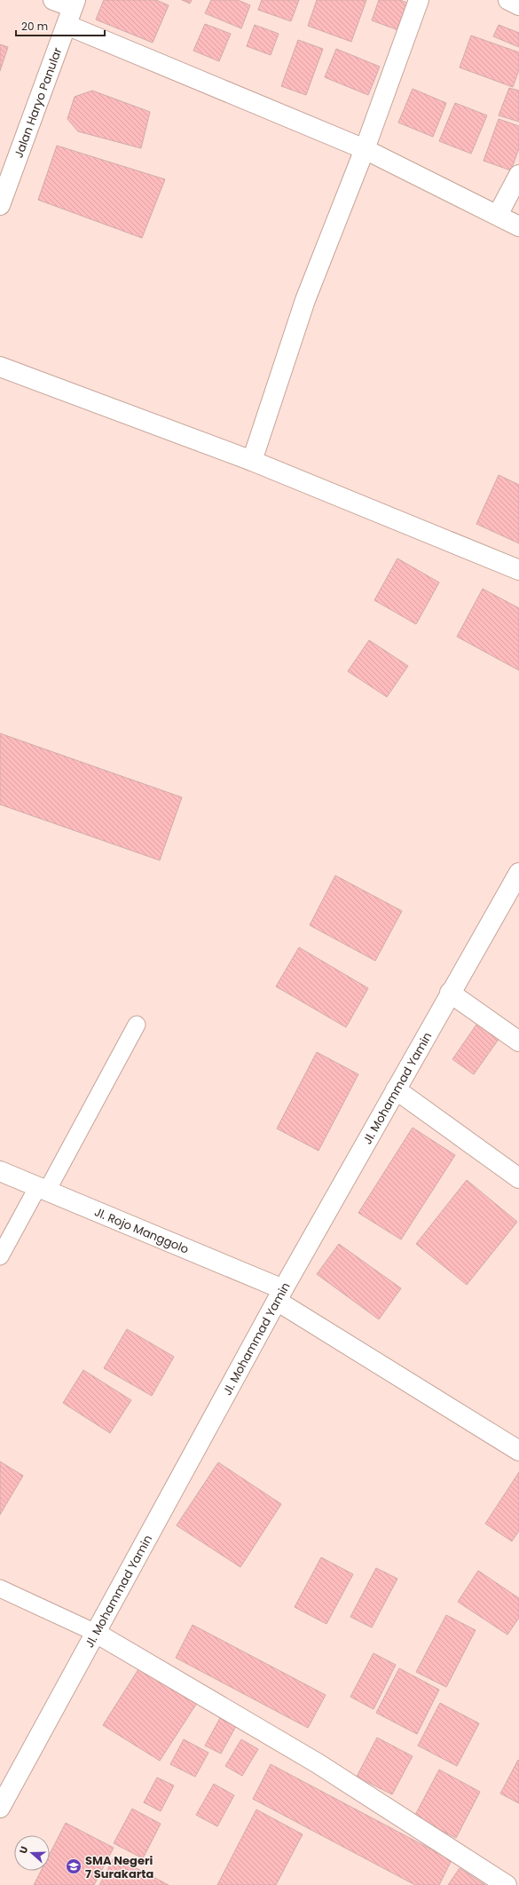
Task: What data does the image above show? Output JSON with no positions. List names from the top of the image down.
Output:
{
  "streets": {
    "street": ["Jalan Haryo Panular", "Jl. Mohammad Yamin", "Jl. Rojo Manggolo"]
  },
  "crossings": [
    ["Jl. Mohammad Yamin", "Jl. Rojo Manggolo"]
  ],
  "places": {
    "school or university": ["SMA Negeri 7 Surakarta"]
  },
  "scale_bar": "20 m",
  "north": "left"
}
